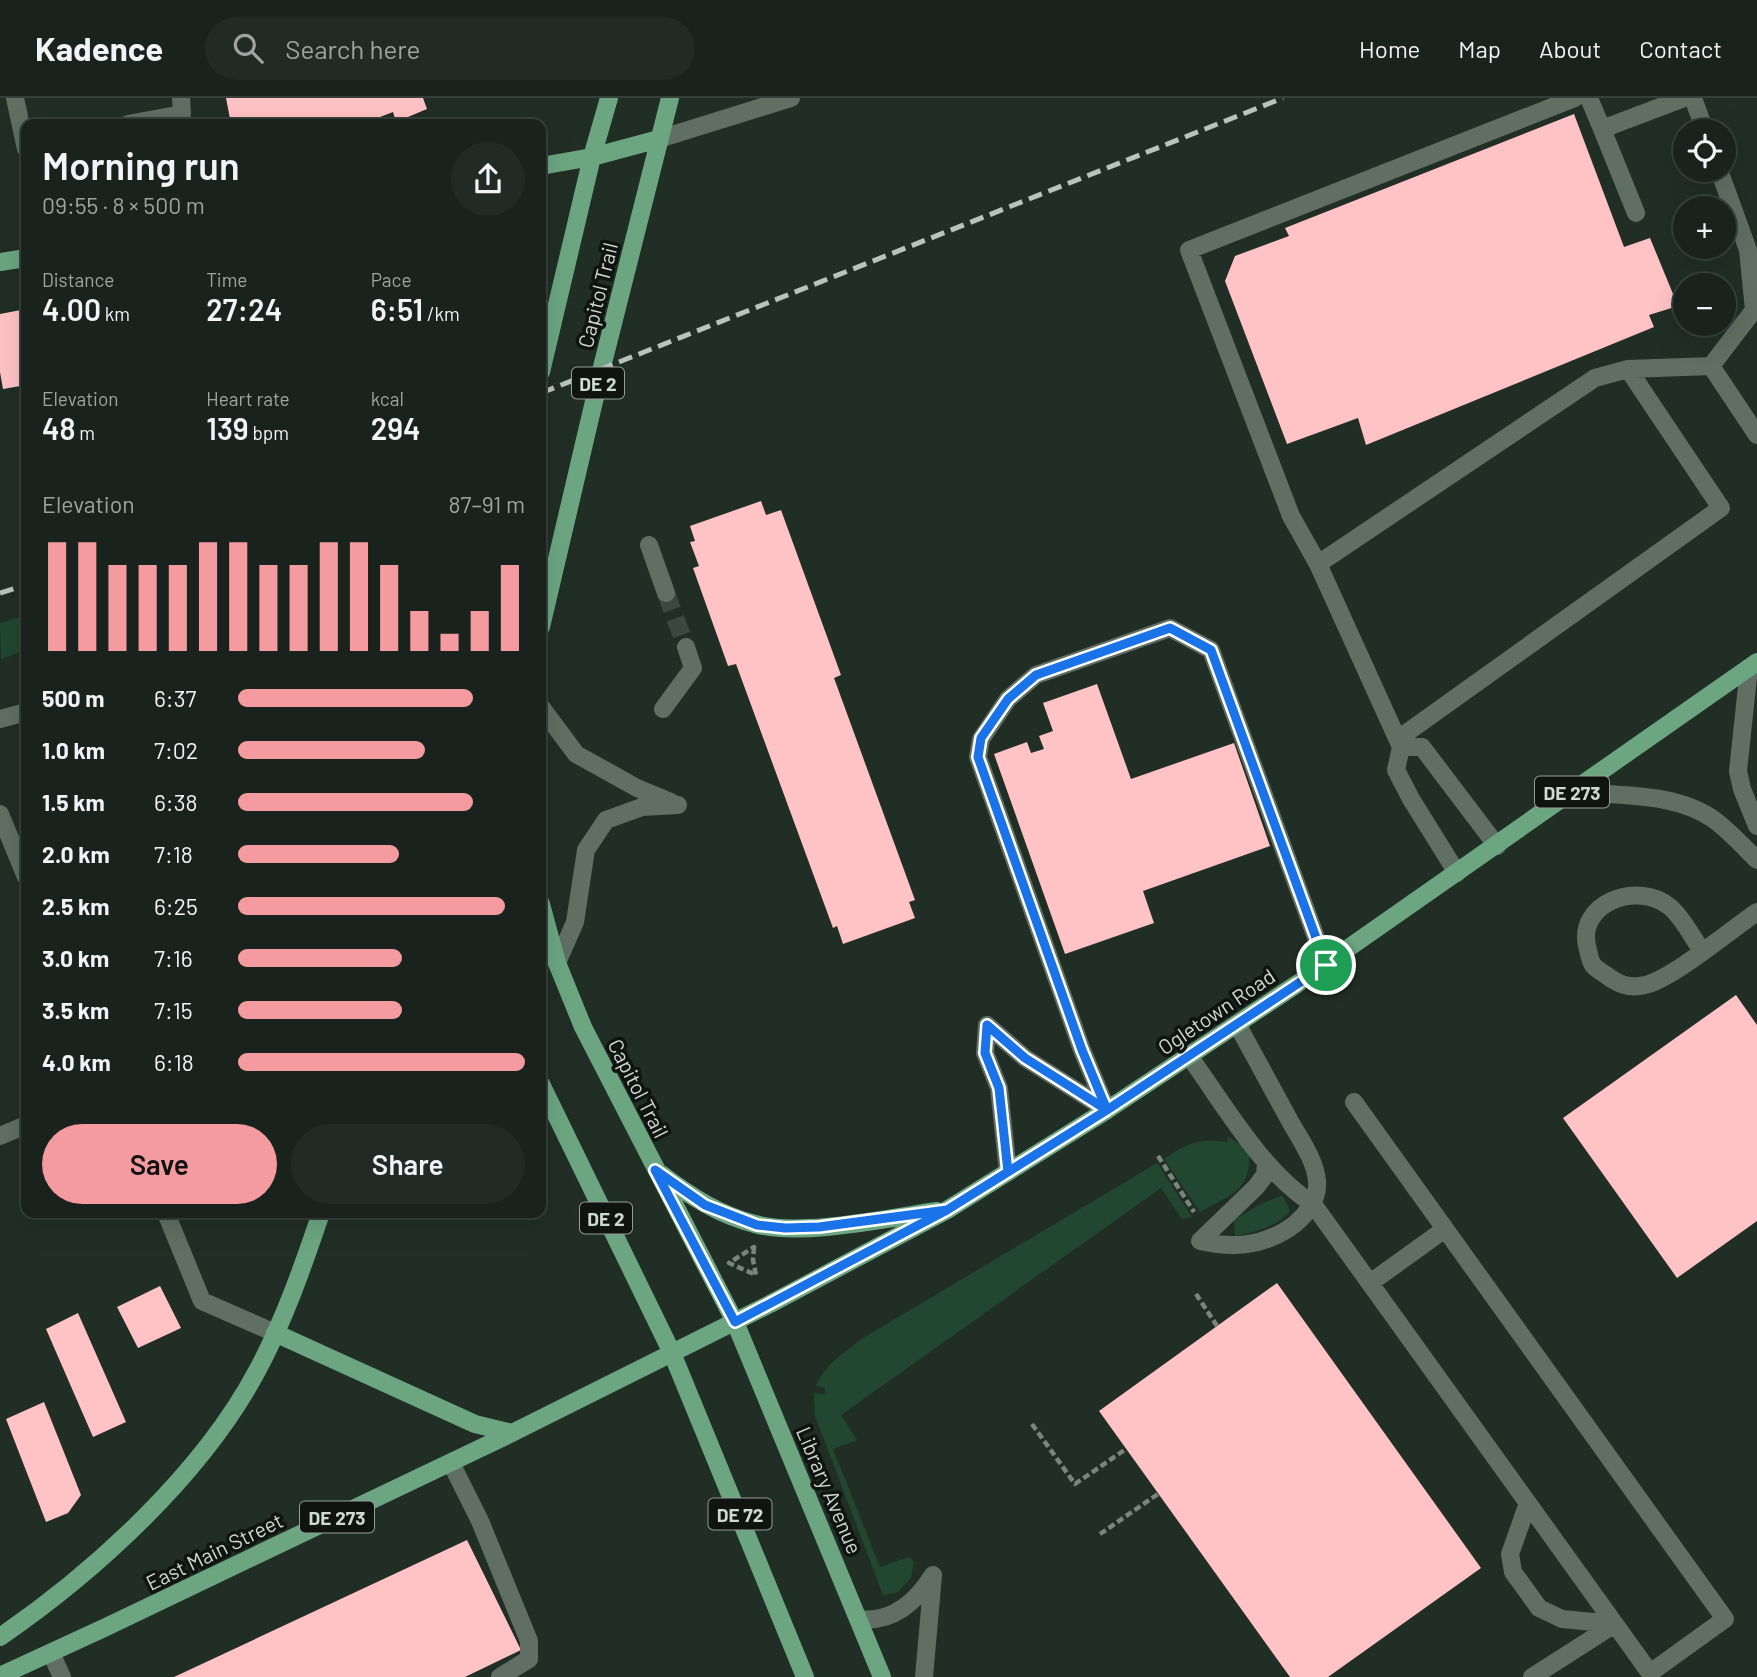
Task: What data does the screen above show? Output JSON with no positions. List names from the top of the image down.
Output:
{
  "streets": {
    "main road": [
      "Capitol Trail",
      "DE 2",
      "DE 273",
      "Ogletown Road",
      "Library Avenue",
      "DE 72",
      "East Main Street"
    ]
  },
  "crossings": [
    ["Capitol Trail", "Ogletown Road"],
    ["Capitol Trail", "Library Avenue"],
    ["DE 2", "Ogletown Road"],
    ["DE 2", "DE 72"],
    ["DE 2", "East Main Street"],
    ["Ogletown Road", "Library Avenue"],
    ["Ogletown Road", "DE 72"],
    ["Ogletown Road", "East Main Street"],
    ["DE 72", "East Main Street"]
  ],
  "page": {
    "header": "Kadence",
    "search": "Search here",
    "nav": [
      "Home",
      "Map",
      "About",
      "Contact"
    ],
    "map_buttons": ["+", "−"],
    "heading": ["Morning run", "09:55 · 8 × 500 m"],
    "stats": [
      ["Distance", "4.00 km"],
      ["Time", "27:24"],
      ["Pace", "6:51 /km"],
      ["Elevation", "48 m"],
      ["Heart rate", "139 bpm"],
      ["kcal", "294"]
    ],
    "chart": ["Elevation", "87–91 m"],
    "list": [
      {
        "name": "500 m",
        "note": "6:37"
      },
      {
        "name": "1.0 km",
        "note": "7:02"
      },
      {
        "name": "1.5 km",
        "note": "6:38"
      },
      {
        "name": "2.0 km",
        "note": "7:18"
      },
      {
        "name": "2.5 km",
        "note": "6:25"
      },
      {
        "name": "3.0 km",
        "note": "7:16"
      },
      {
        "name": "3.5 km",
        "note": "7:15"
      },
      {
        "name": "4.0 km",
        "note": "6:18"
      }
    ],
    "buttons": ["Save", "Share"]
  }
}
